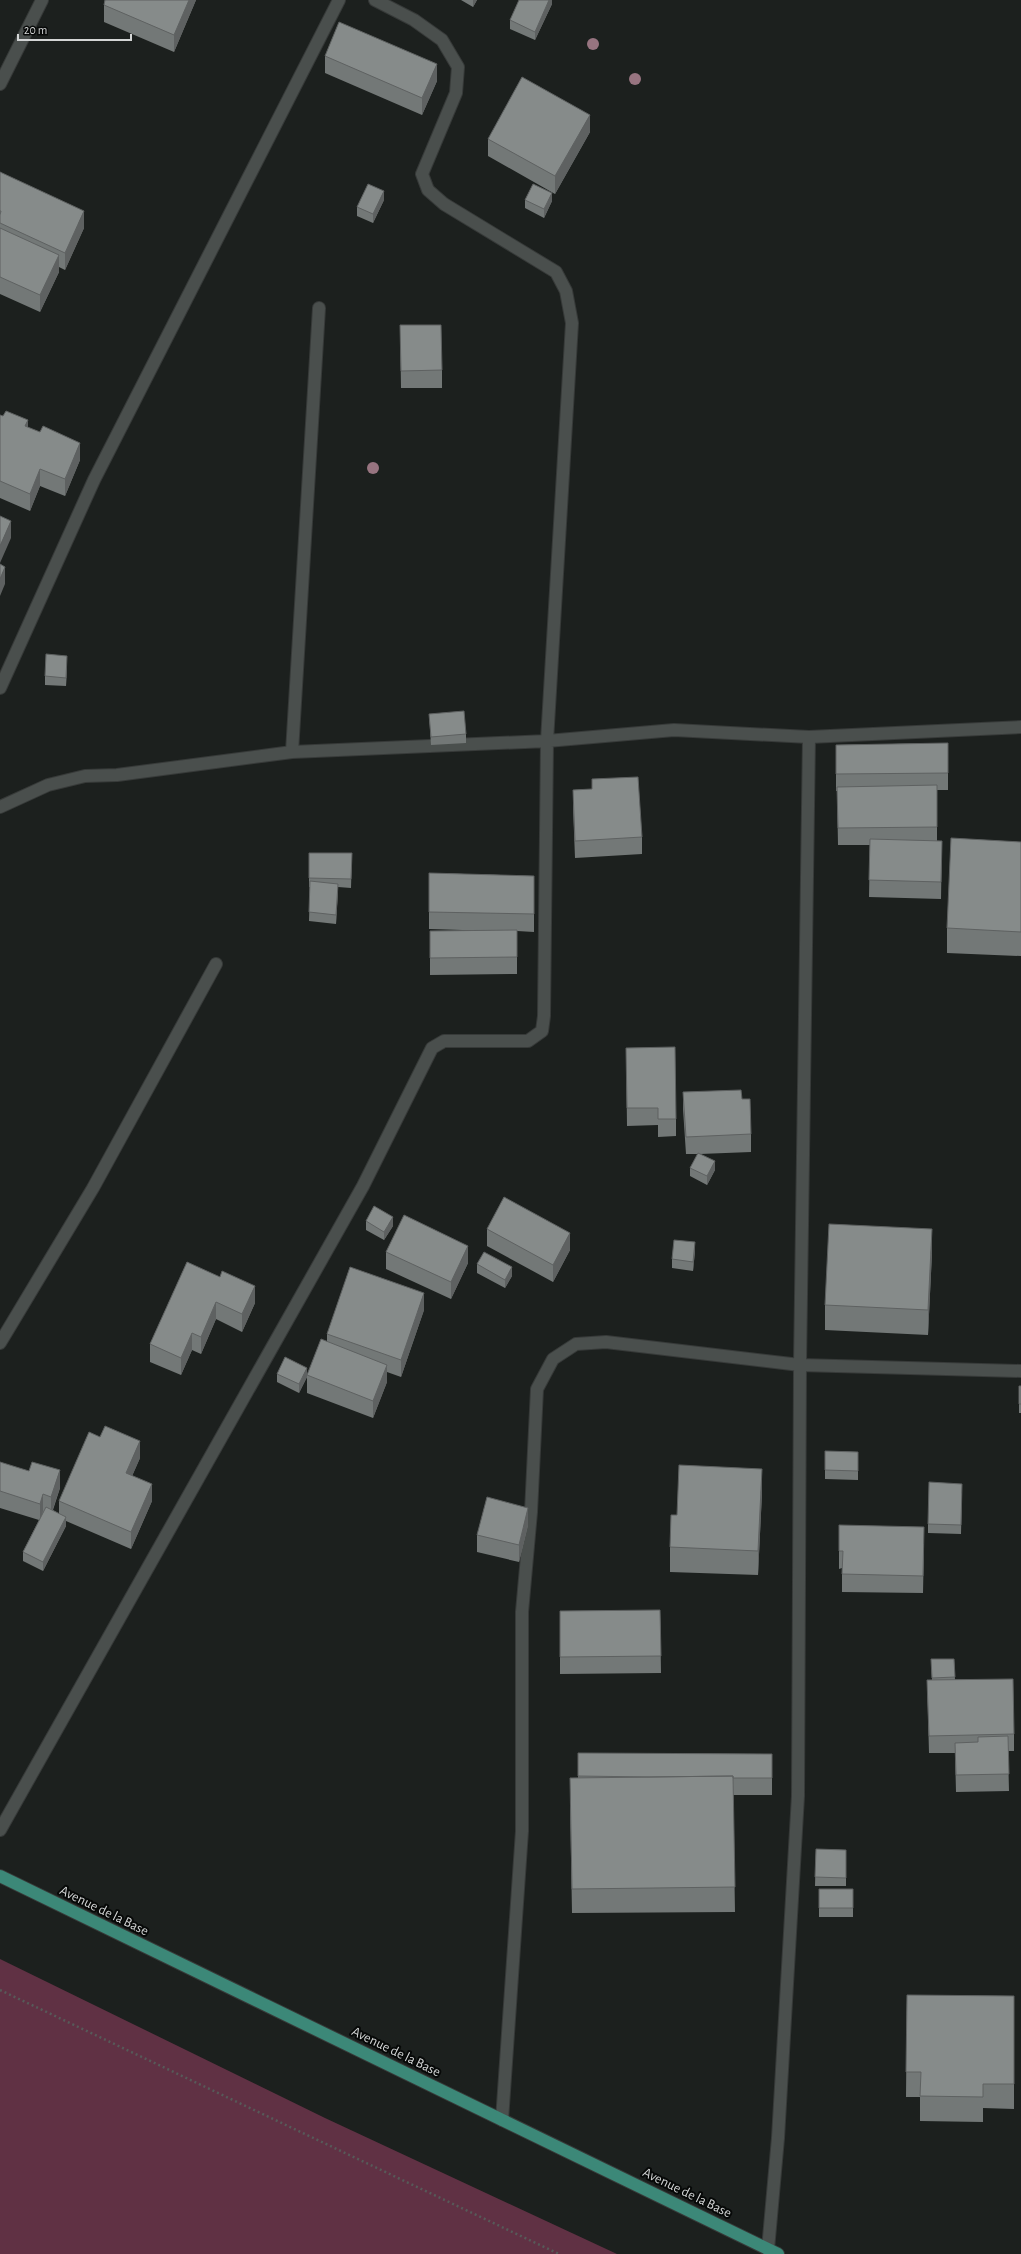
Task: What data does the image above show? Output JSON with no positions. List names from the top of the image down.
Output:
{
  "streets": {
    "main road": ["Avenue de la Base"]
  },
  "scale_bar": "20 m"
}
